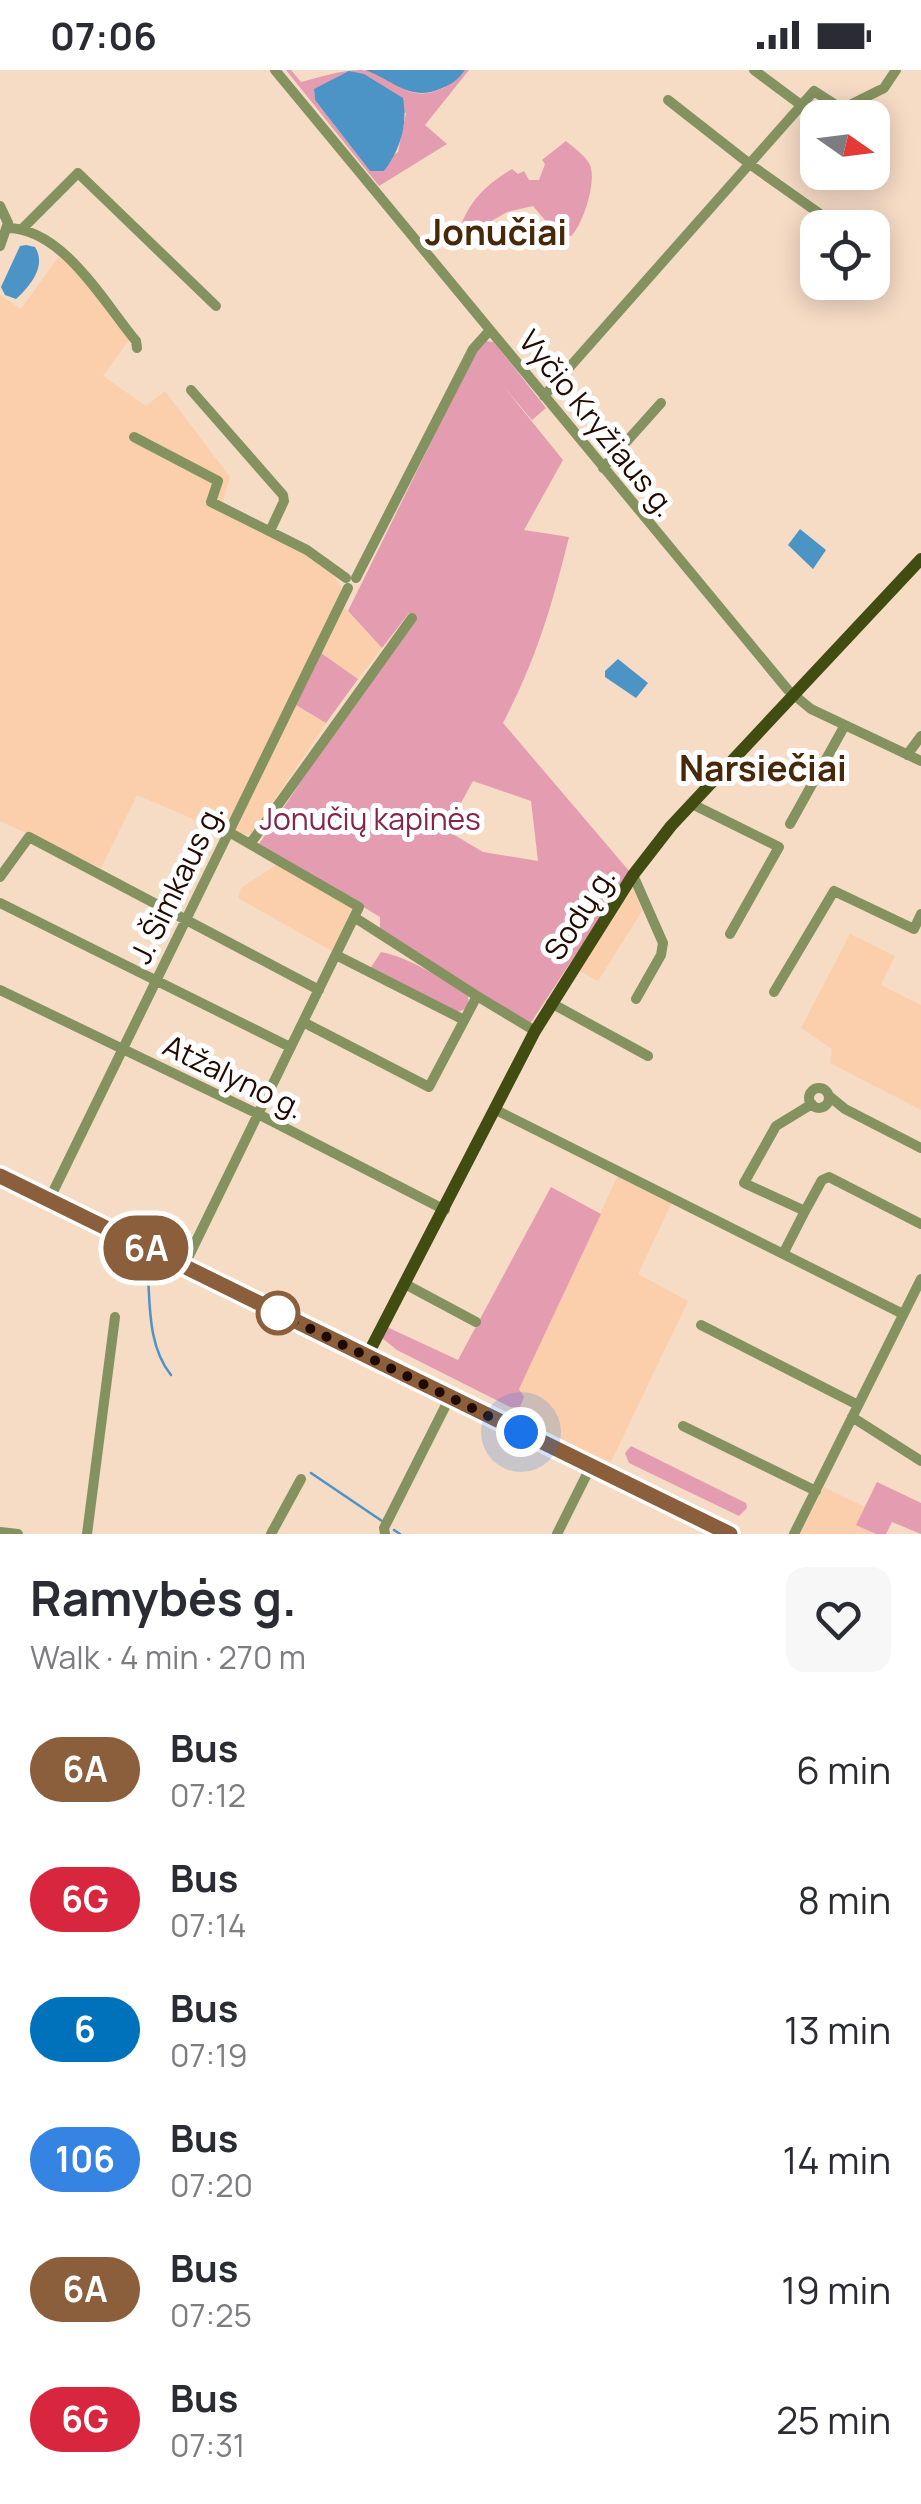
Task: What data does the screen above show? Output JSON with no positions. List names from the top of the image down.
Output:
{
  "streets": {
    "main road": ["Sodų g."],
    "street": ["Vyčio Kryžiaus g.", "J. Šimkaus g.", "Atžalyno g."]
  },
  "crossings": [
    ["Vyčio Kryžiaus g.", "J. Šimkaus g."],
    ["Vyčio Kryžiaus g.", "Sodų g."],
    ["J. Šimkaus g.", "Atžalyno g."],
    ["Sodų g.", "Atžalyno g."]
  ],
  "districts": ["Jonučiai", "Narsiečiai"],
  "parks": ["Jonučių kapinės"],
  "lines": ["bus line 6A"],
  "north": "right",
  "page": {
    "status": "07:06",
    "on_map": "6A",
    "heading": ["Ramybės g.", "Walk · 4 min · 270 m"],
    "list": [
      {
        "mark": "6A",
        "name": "Bus",
        "note": "07:12",
        "value": "6 min"
      },
      {
        "mark": "6G",
        "name": "Bus",
        "note": "07:14",
        "value": "8 min"
      },
      {
        "mark": "6",
        "name": "Bus",
        "note": "07:19",
        "value": "13 min"
      },
      {
        "mark": "106",
        "name": "Bus",
        "note": "07:20",
        "value": "14 min"
      },
      {
        "mark": "6A",
        "name": "Bus",
        "note": "07:25",
        "value": "19 min"
      },
      {
        "mark": "6G",
        "name": "Bus",
        "note": "07:31",
        "value": "25 min"
      }
    ]
  }
}
